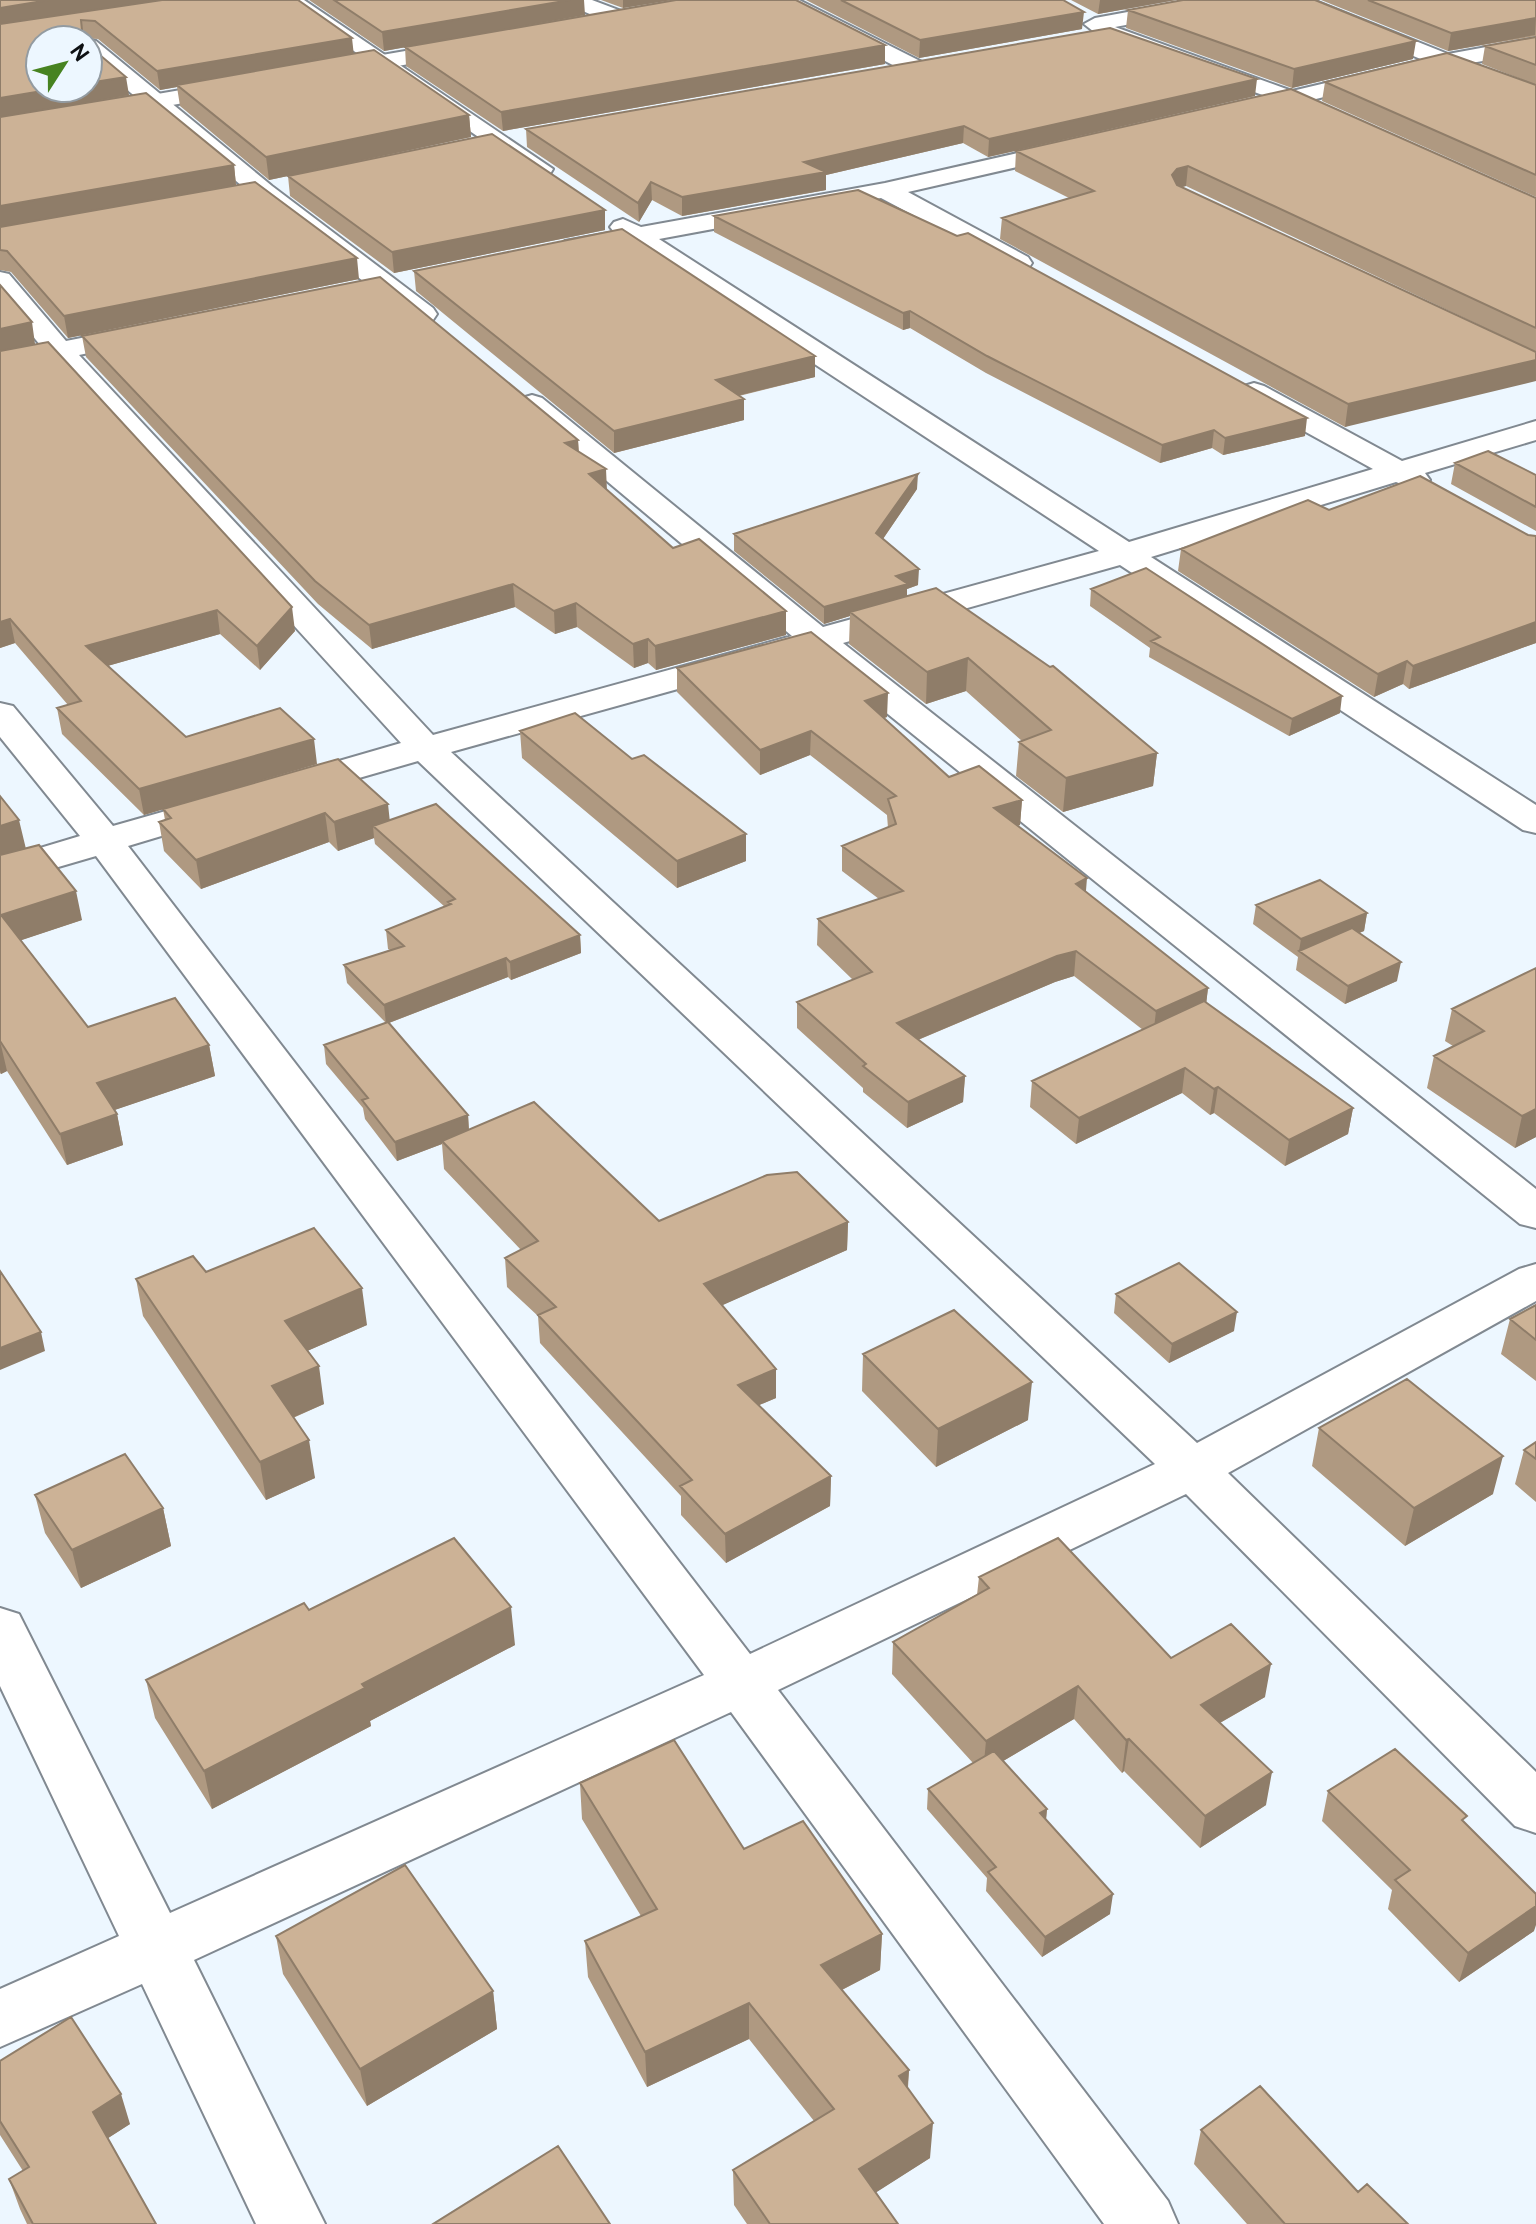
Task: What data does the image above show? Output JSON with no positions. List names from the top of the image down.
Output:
{
  "north": "top right"
}
